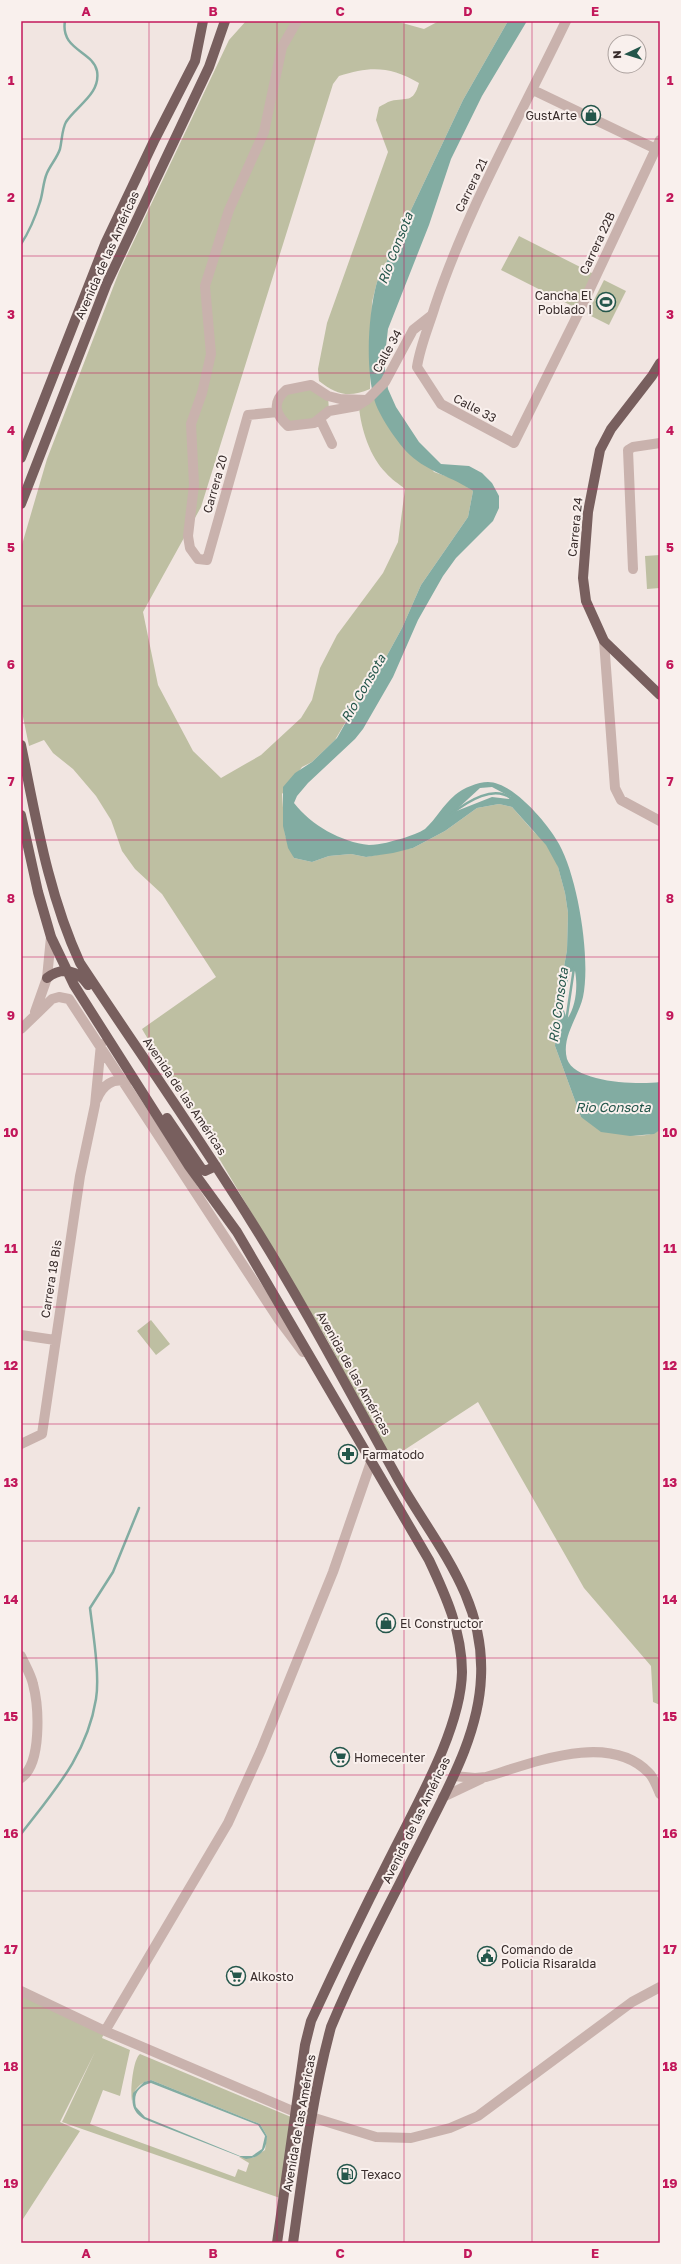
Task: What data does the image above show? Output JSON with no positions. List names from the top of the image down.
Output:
{
  "streets": {
    "main road": ["Avenida de las Américas", "Carrera 24"],
    "street": [
      "Carrera 21",
      "Carrera 22B",
      "Calle 34",
      "Calle 33",
      "Carrera 20",
      "Carrera 18 Bis"
    ]
  },
  "crossings": [
    ["Carrera 21", "Calle 34"],
    ["Carrera 21", "Calle 33"],
    ["Carrera 22B", "Calle 33"],
    ["Avenida de las Américas", "Carrera 18 Bis"],
    ["Calle 34", "Carrera 20"]
  ],
  "water": ["Río Consota", "Rio Consota"],
  "places": {
    "shop": ["GustArte", "El Constructor"],
    "sports": ["Cancha El Poblado I"],
    "pharmacy": ["Farmatodo"],
    "supermarket": ["Homecenter", "Alkosto"],
    "public building": ["Comando de Policia Risaralda"],
    "fuel station": ["Texaco"]
  },
  "north": "left",
  "grid": {
    "columns": [
      "A",
      "B",
      "C",
      "D",
      "E"
    ],
    "rows": [
      "1",
      "2",
      "3",
      "4",
      "5",
      "6",
      "7",
      "8",
      "9",
      "10",
      "11",
      "12",
      "13",
      "14",
      "15",
      "16",
      "17",
      "18",
      "19"
    ]
  }
}
